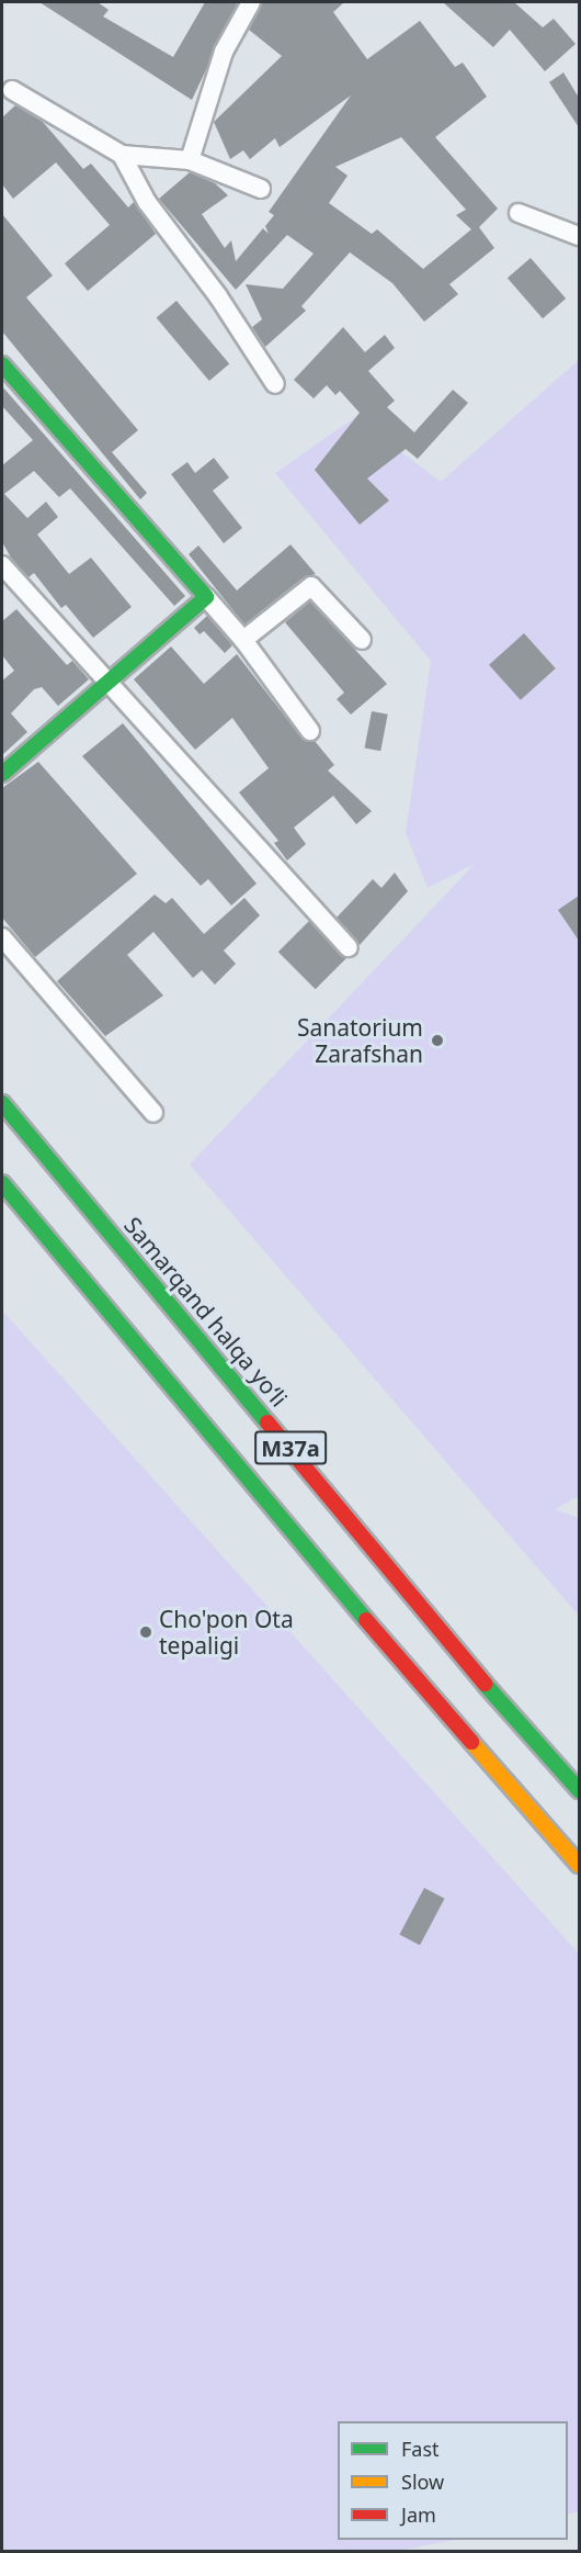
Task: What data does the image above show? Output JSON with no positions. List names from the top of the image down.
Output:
{
  "streets": {
    "main road": ["Samarqand halqa yoʻli", "M37a"]
  },
  "places": ["Sanatorium Zarafshan", "Cho'pon Ota tepaligi"],
  "legend": ["Fast", "Slow", "Jam"]
}
